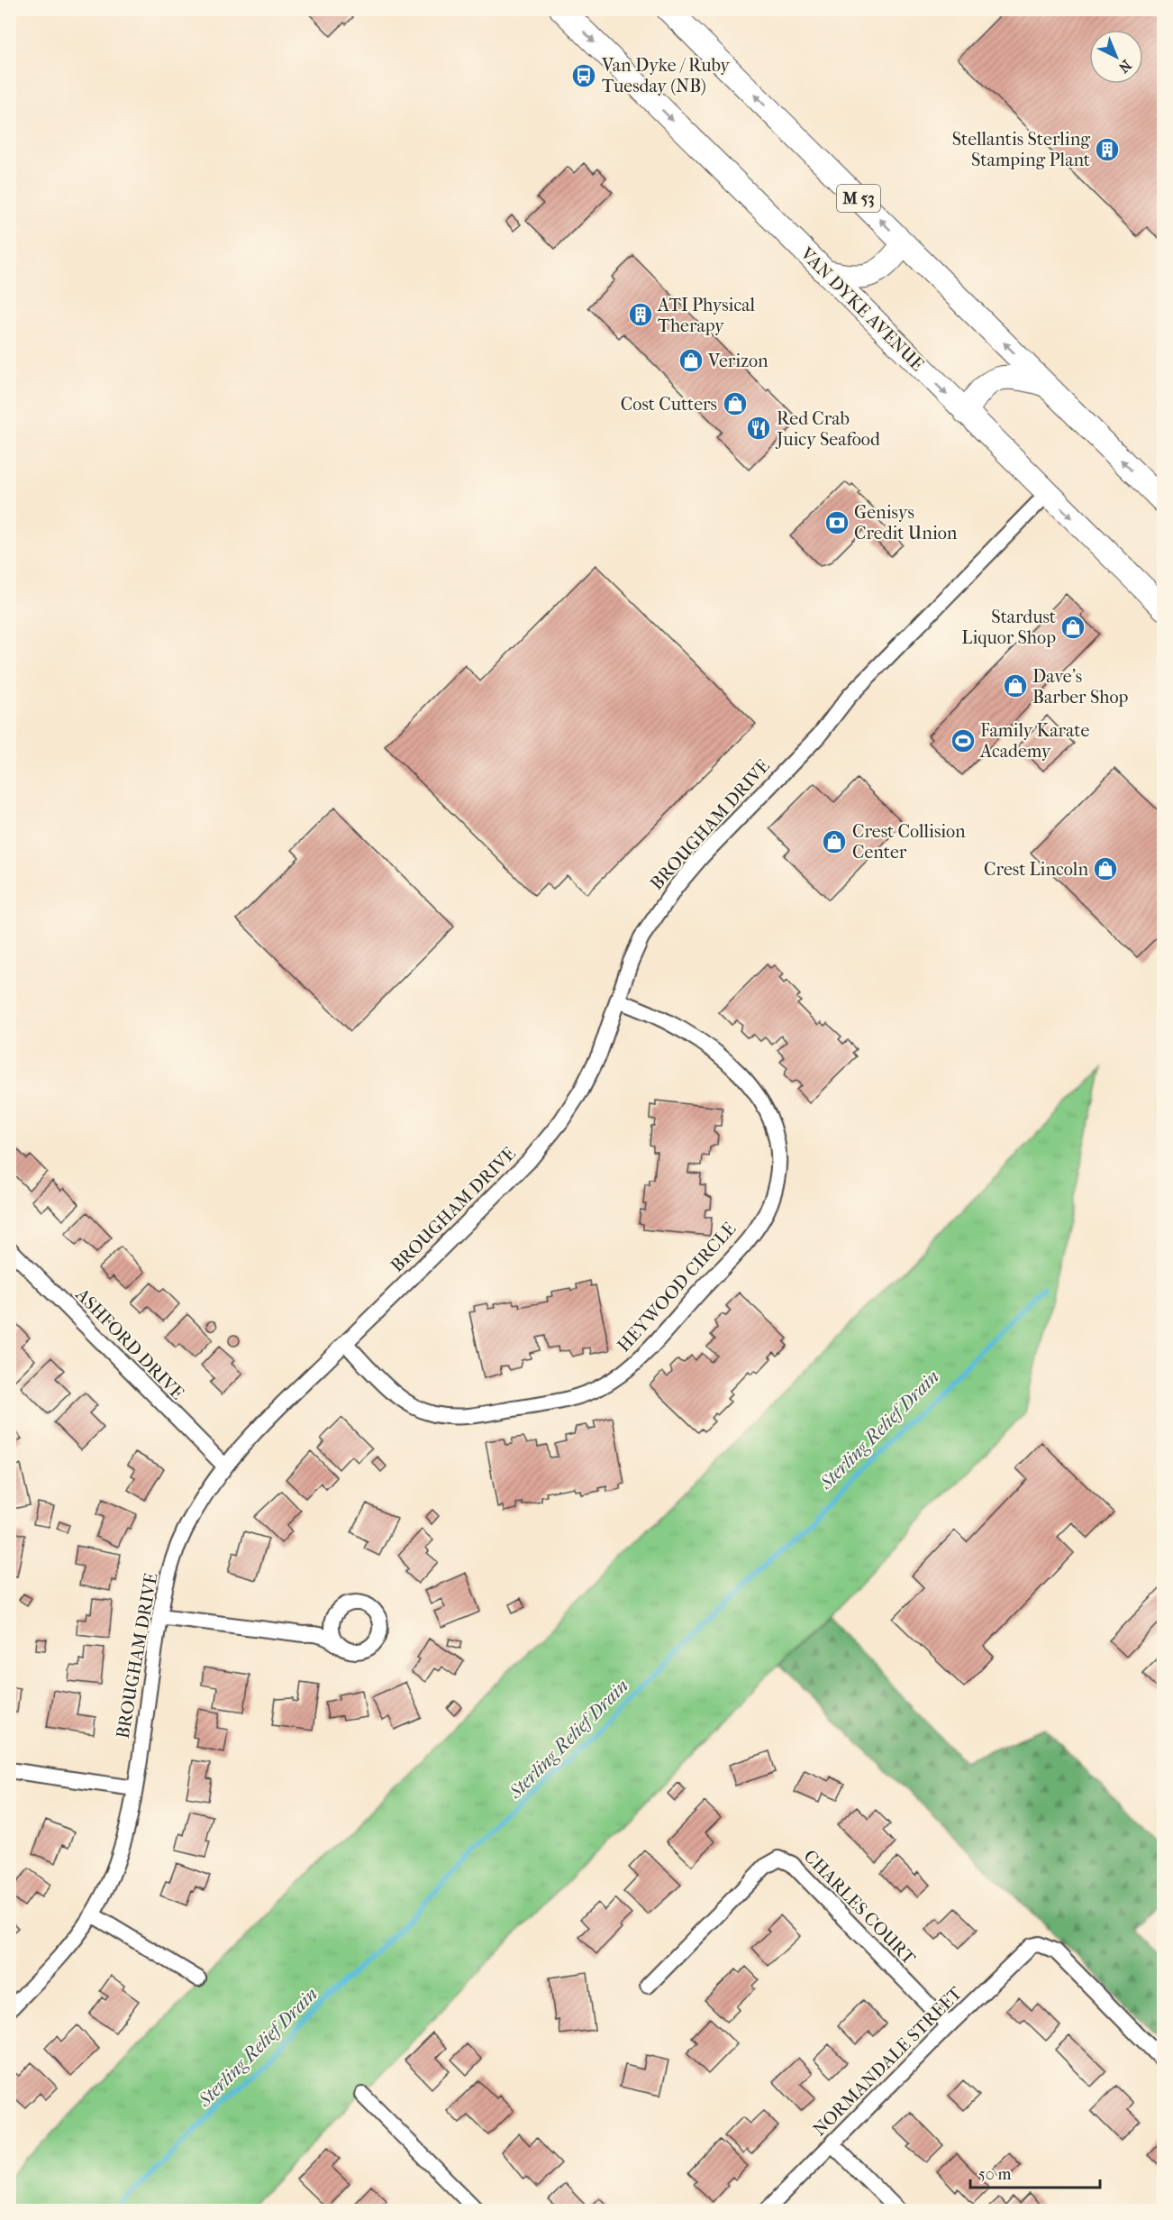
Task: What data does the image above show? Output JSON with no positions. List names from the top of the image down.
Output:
{
  "streets": {
    "main road": ["M 53", "VAN DYKE AVENUE"],
    "street": [
      "BROUGHAM DRIVE",
      "HEYWOOD CIRCLE",
      "ASHFORD DRIVE",
      "CHARLES COURT",
      "NORMANDALE STREET"
    ]
  },
  "crossings": [
    ["VAN DYKE AVENUE", "BROUGHAM DRIVE"],
    ["BROUGHAM DRIVE", "HEYWOOD CIRCLE"],
    ["BROUGHAM DRIVE", "ASHFORD DRIVE"],
    ["CHARLES COURT", "NORMANDALE STREET"]
  ],
  "water": ["Sterling Relief Drain"],
  "places": {
    "bus stop": ["Van Dyke / Ruby Tuesday (NB)"],
    "building": ["Stellantis Sterling Stamping Plant", "ATI Physical Therapy"],
    "shop": [
      "Verizon",
      "Cost Cutters",
      "Stardust Liquor Shop",
      "Dave's Barber Shop",
      "Crest Collision Center",
      "Crest Lincoln"
    ],
    "restaurant": ["Red Crab Juicy Seafood"],
    "bank": ["Genisys Credit Union"],
    "sports": ["Family Karate Academy"]
  },
  "scale_bar": "50 m",
  "north": "bottom right"
}
